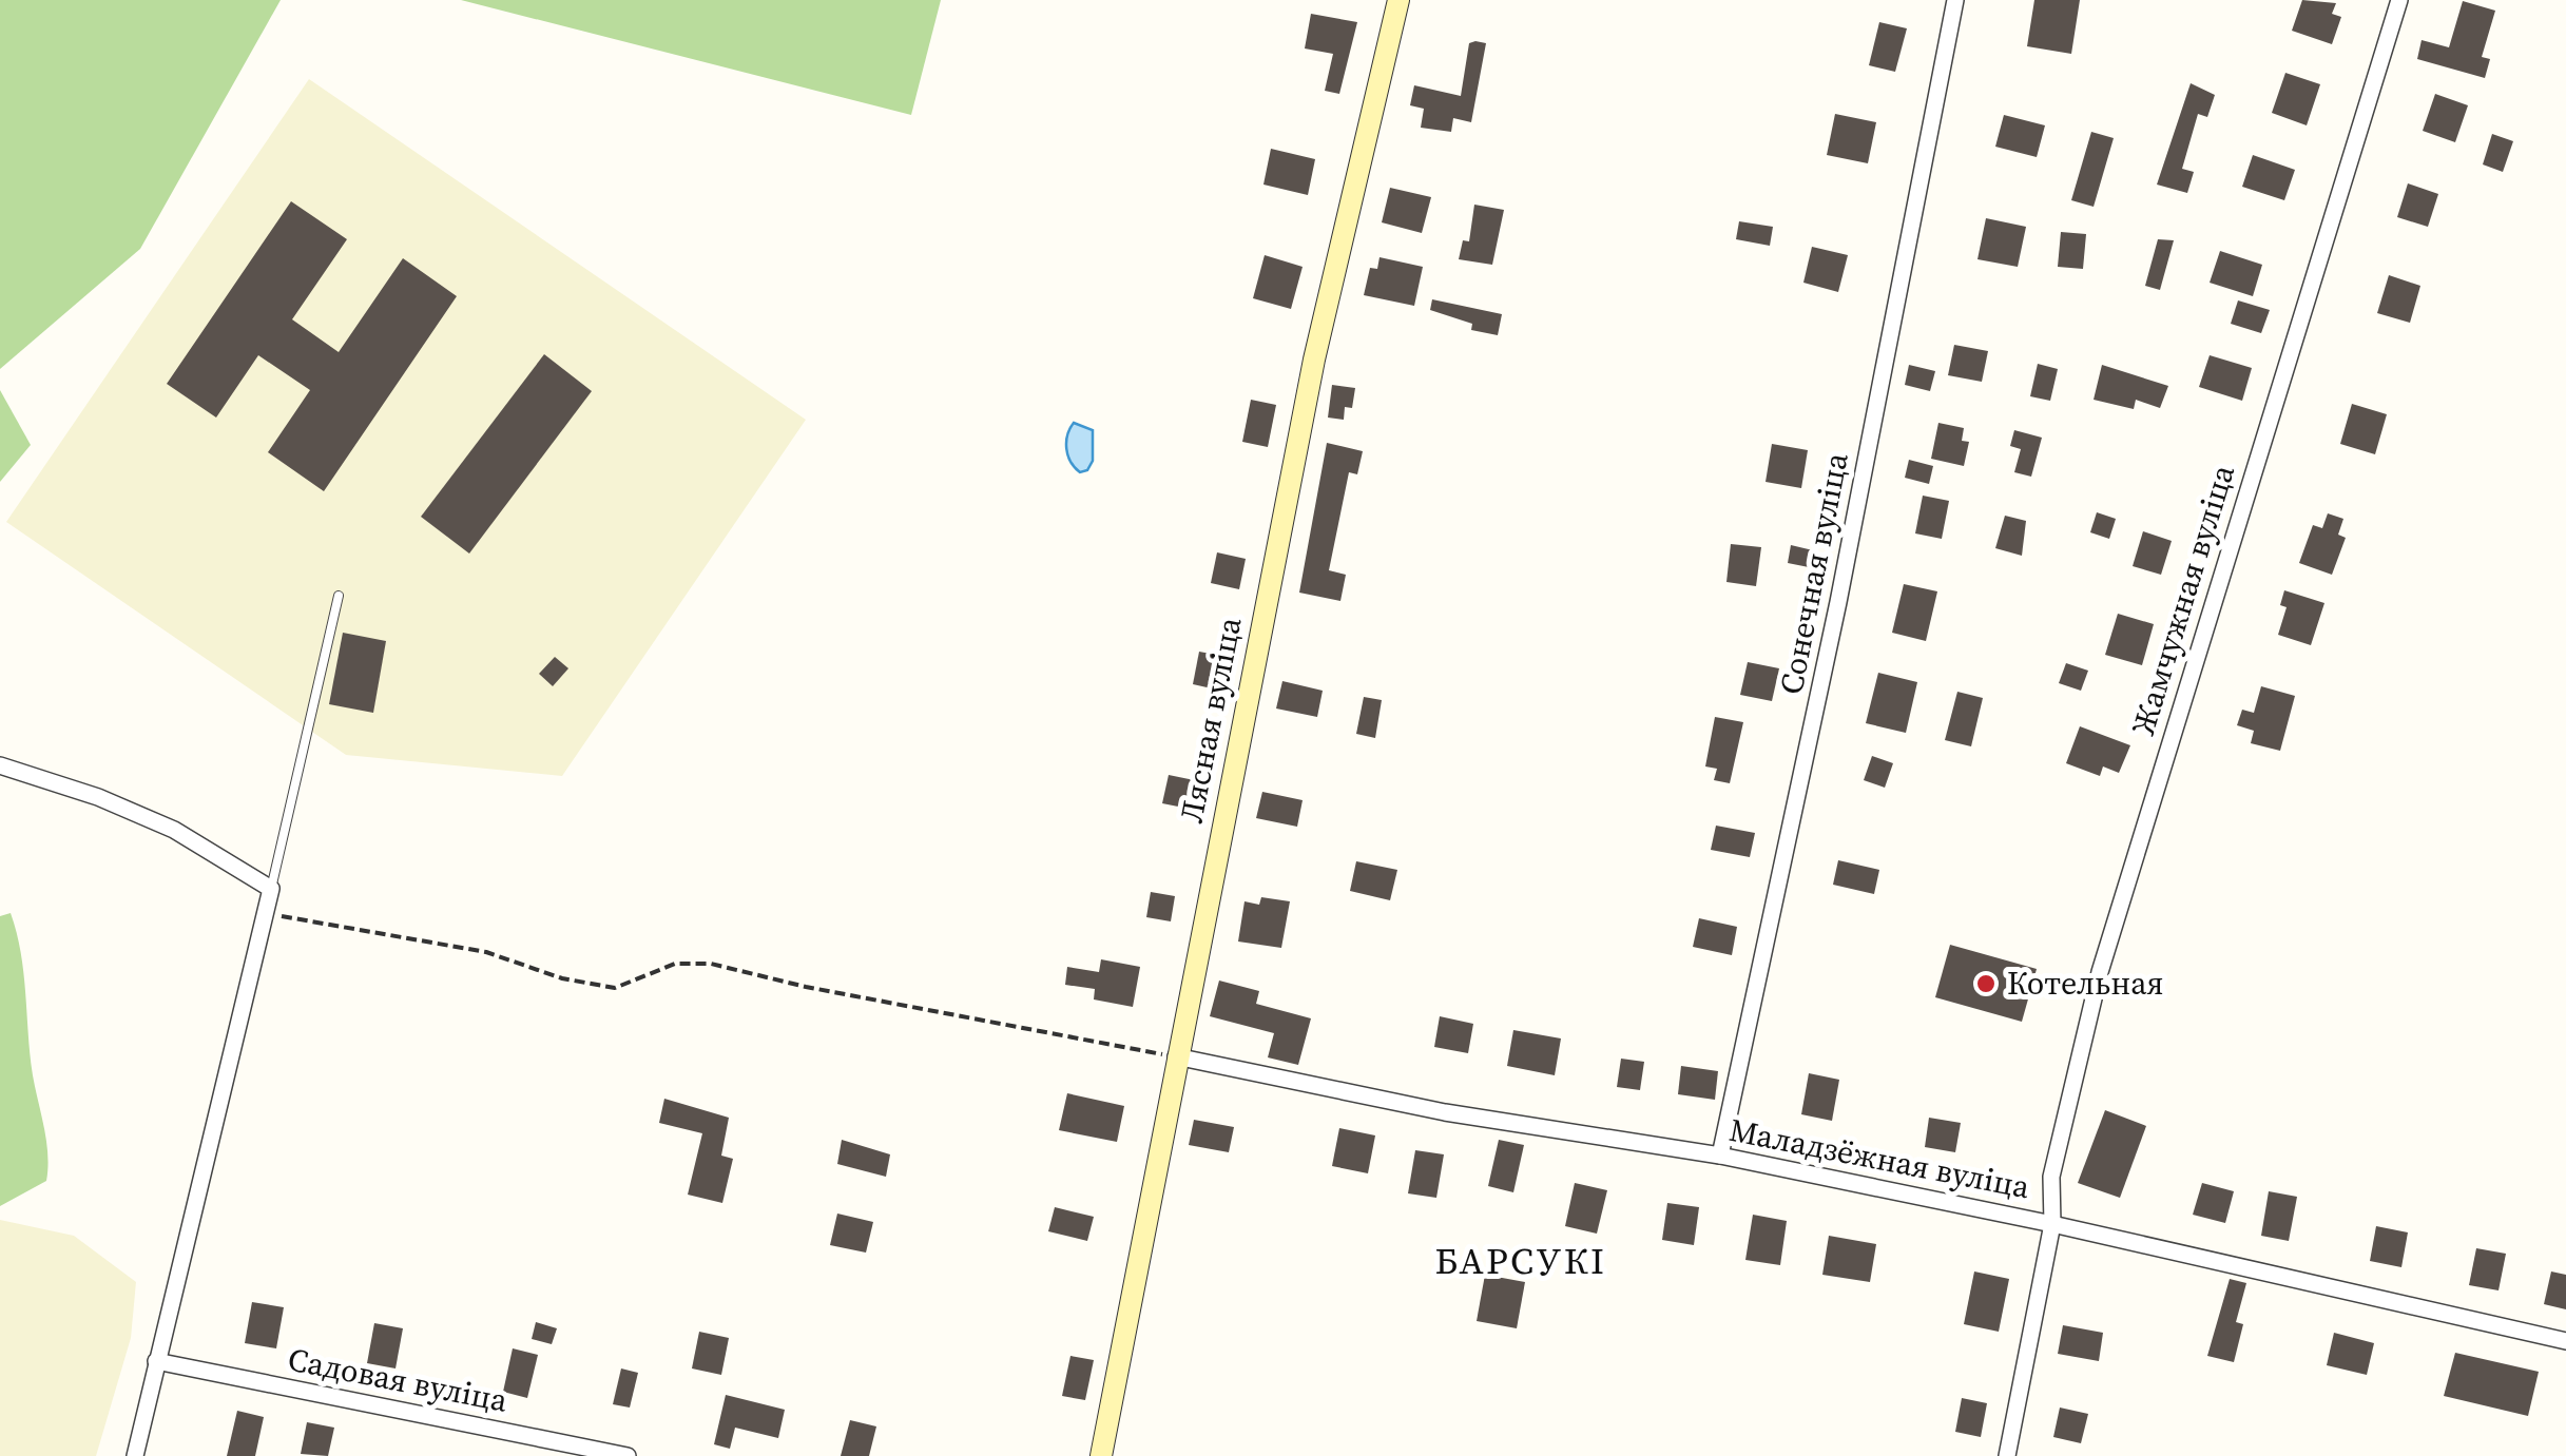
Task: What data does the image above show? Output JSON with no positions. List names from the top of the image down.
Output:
{
  "streets": {
    "street": [
      "Сонечная вуліца",
      "Жамчужная вуліца",
      "Лясная вуліца",
      "Маладзёжная вуліца",
      "Садовая вуліца"
    ]
  },
  "crossings": [
    ["Сонечная вуліца", "Маладзёжная вуліца"],
    ["Жамчужная вуліца", "Маладзёжная вуліца"],
    ["Лясная вуліца", "Маладзёжная вуліца"]
  ],
  "districts": ["БАРСУКІ"],
  "places": ["Котельная"]
}
